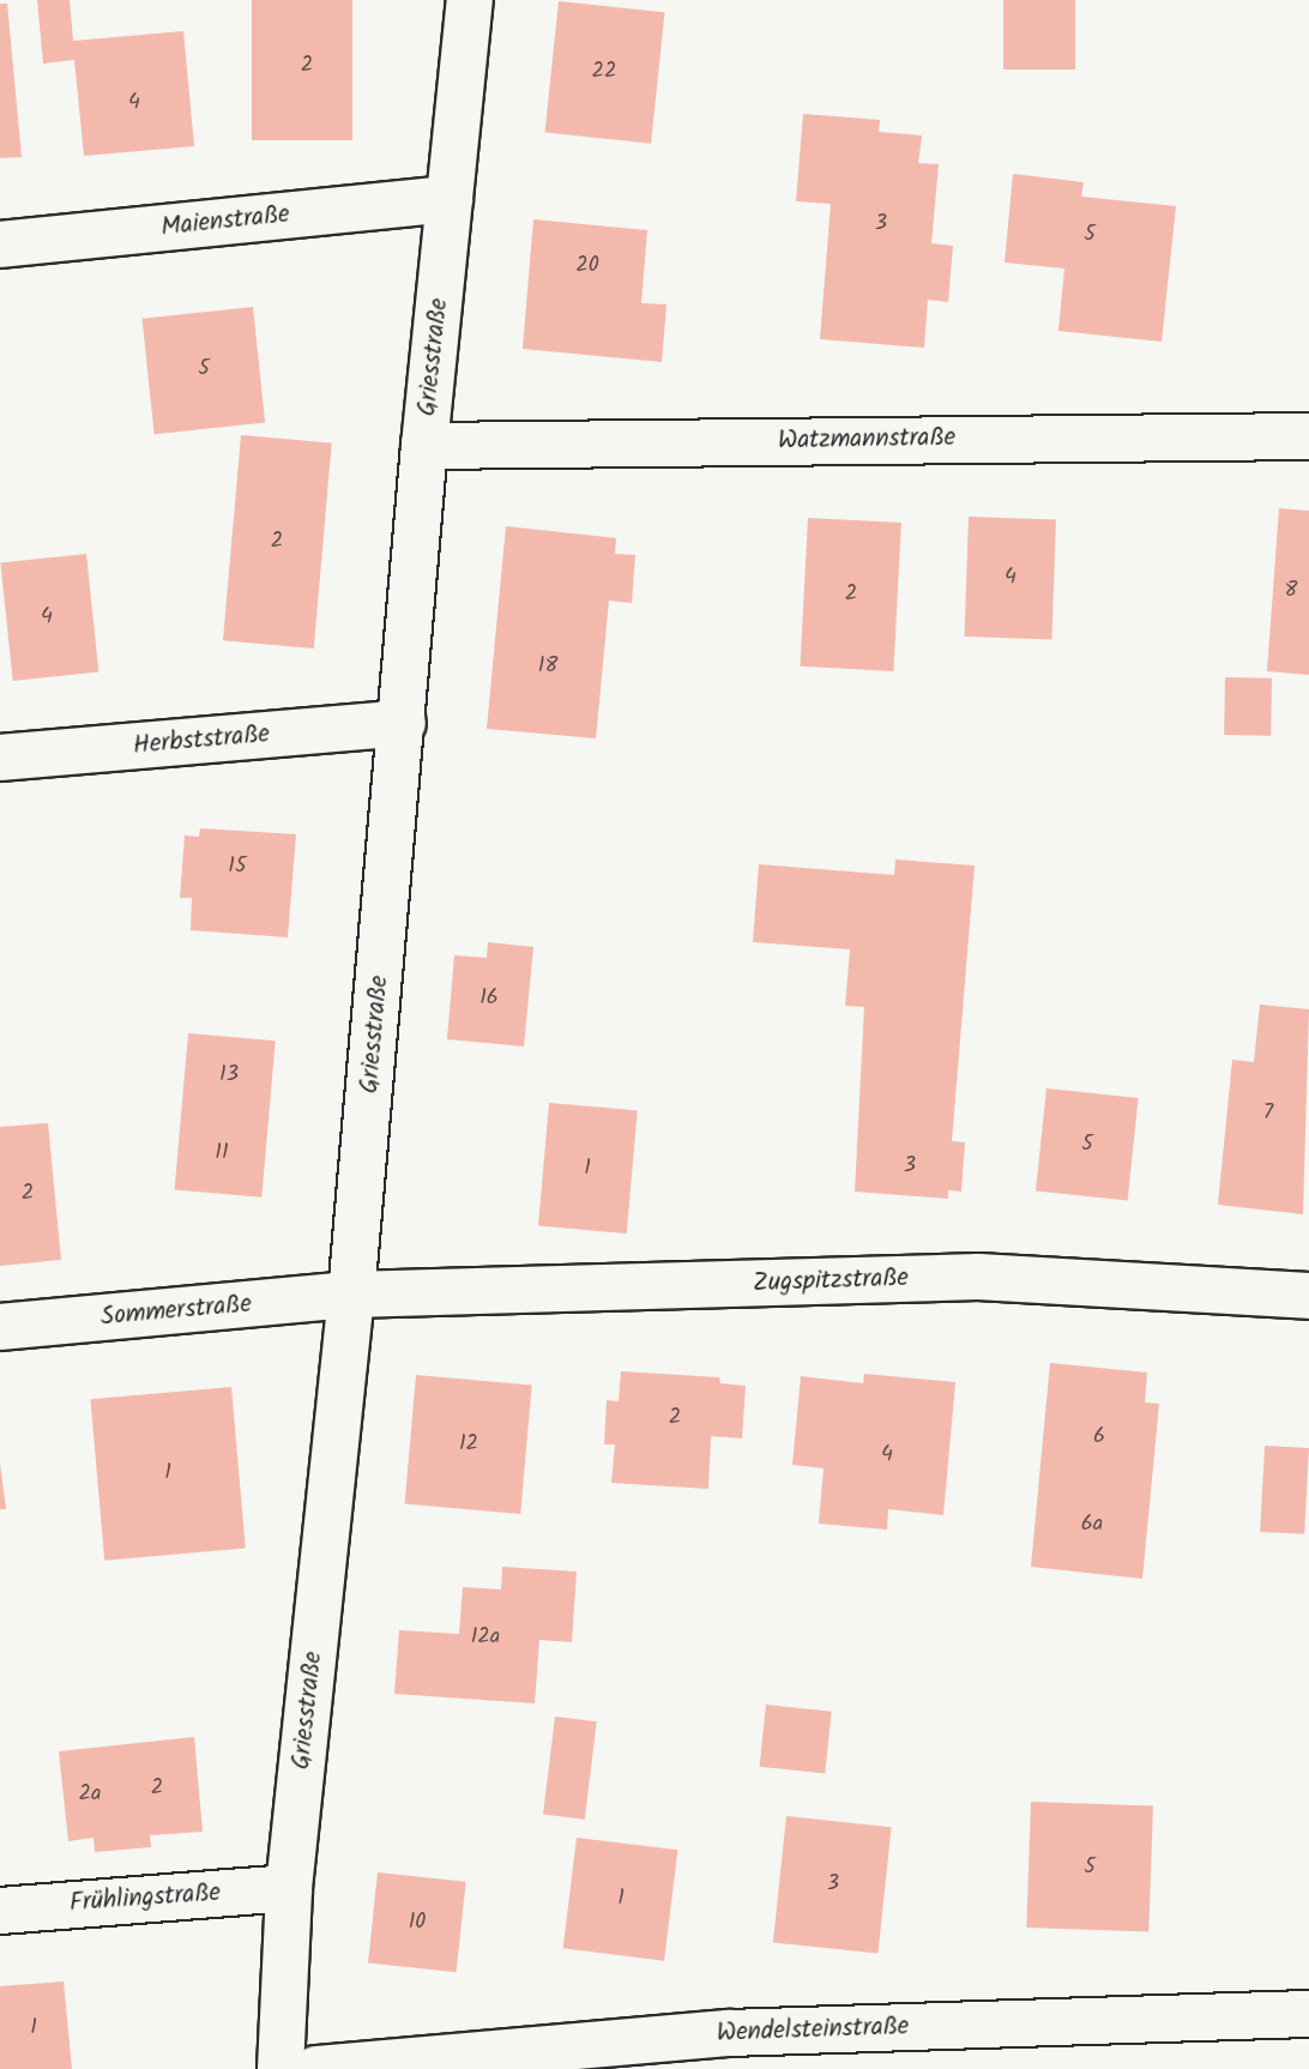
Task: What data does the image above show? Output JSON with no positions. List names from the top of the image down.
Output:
{
  "streets": {
    "street": [
      "Maienstraße",
      "Griesstraße",
      "Watzmannstraße",
      "Herbststraße",
      "Zugspitzstraße",
      "Sommerstraße",
      "Frühlingstraße",
      "Wendelsteinstraße"
    ]
  },
  "crossings": [
    ["Maienstraße", "Griesstraße"],
    ["Griesstraße", "Watzmannstraße"],
    ["Griesstraße", "Herbststraße"],
    ["Griesstraße", "Zugspitzstraße"],
    ["Griesstraße", "Sommerstraße"],
    ["Griesstraße", "Frühlingstraße"],
    ["Zugspitzstraße", "Sommerstraße"]
  ],
  "house_numbers": [
    "2",
    "22",
    "4",
    "3",
    "5",
    "20",
    "5",
    "2",
    "4",
    "8",
    "2",
    "4",
    "18",
    "15",
    "16",
    "13",
    "7",
    "5",
    "11",
    "3",
    "1",
    "2",
    "2",
    "6",
    "12",
    "4",
    "1",
    "6a",
    "12a",
    "2",
    "2a",
    "5",
    "3",
    "1",
    "10",
    "1"
  ]
}
